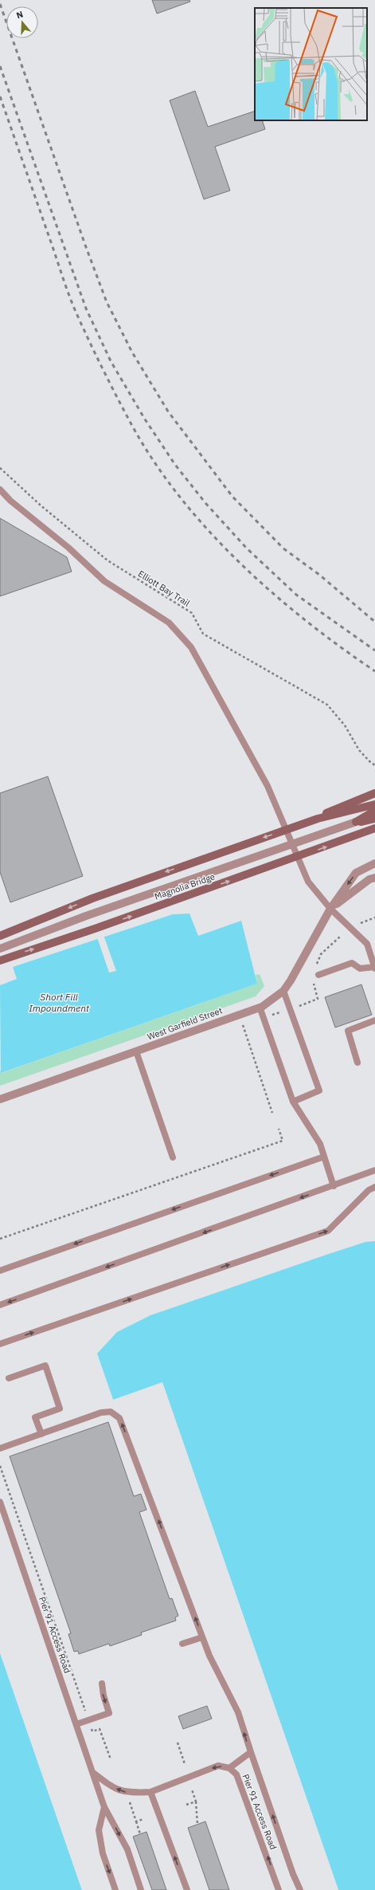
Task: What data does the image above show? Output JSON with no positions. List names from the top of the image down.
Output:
{
  "streets": {
    "main road": ["Magnolia Bridge"],
    "street": ["West Garfield Street"],
    "lane": ["Pier 91 Access Road"],
    "path": ["Elliott Bay Trail"]
  },
  "water": ["Short Fill Impoundment"],
  "north": "top"
}
